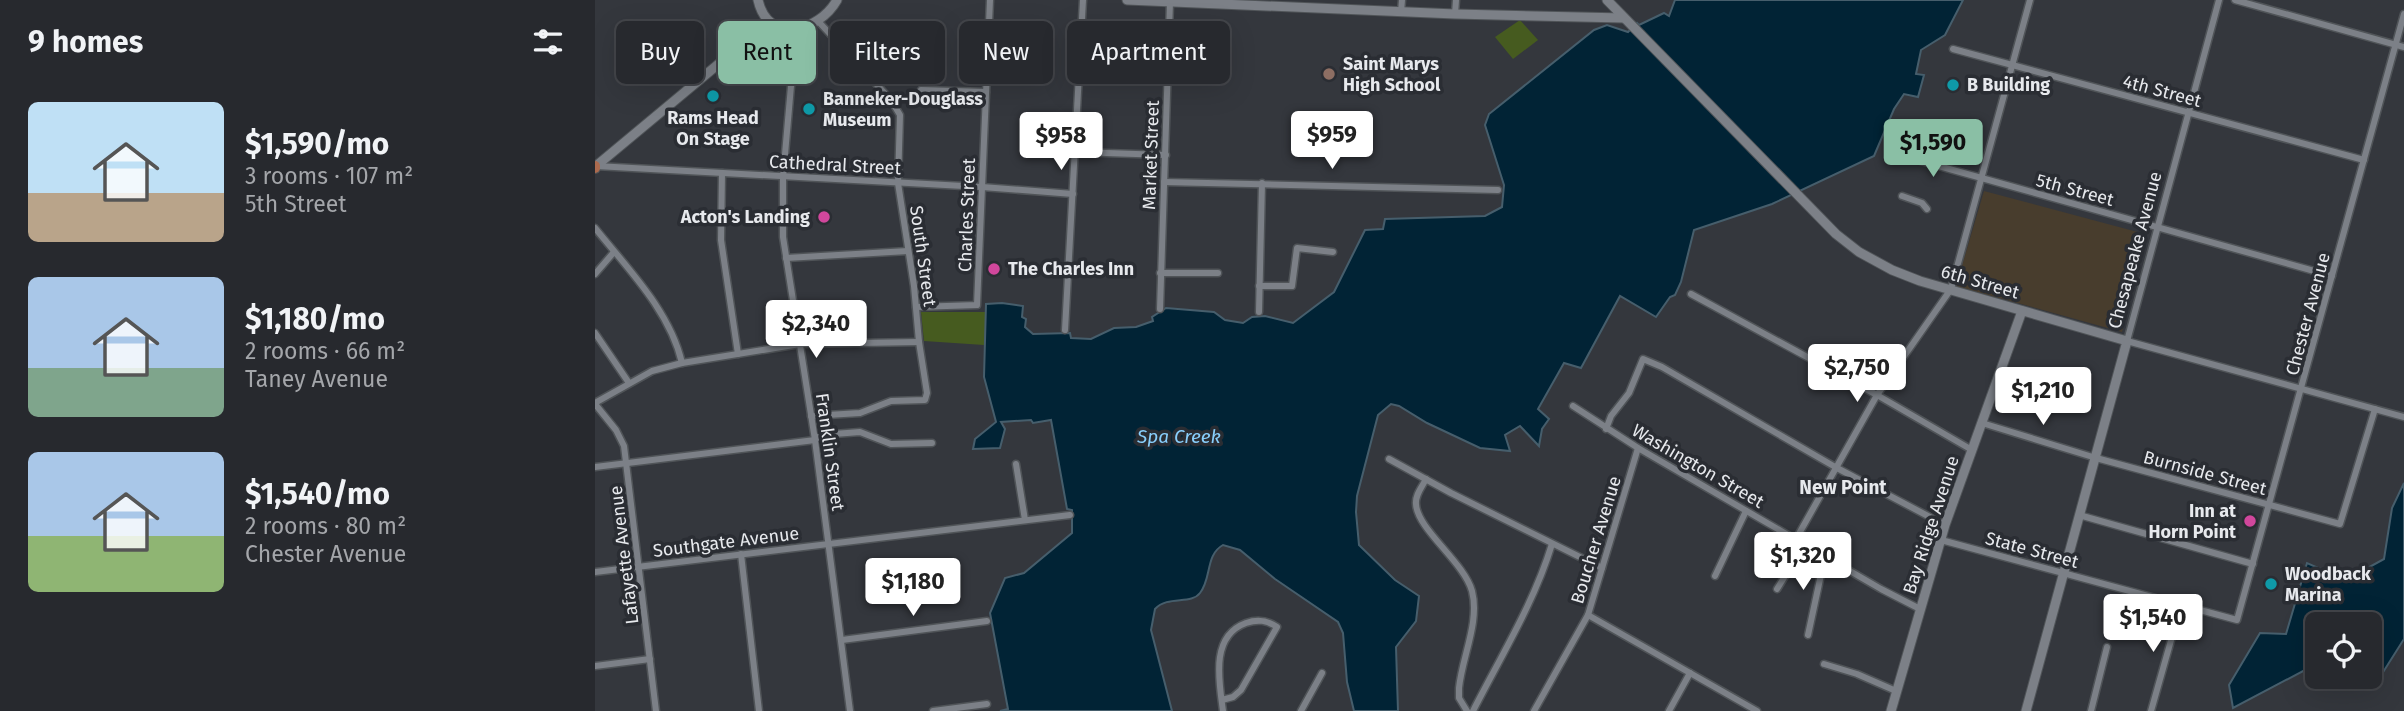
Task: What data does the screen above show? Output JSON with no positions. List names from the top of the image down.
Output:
{
  "streets": {
    "main road": ["Chesapeake Avenue", "6th Street", "Bay Ridge Avenue"],
    "street": [
      "4th Street",
      "Market Street",
      "Cathedral Street",
      "5th Street",
      "Charles Street",
      "South Street",
      "Chester Avenue",
      "Franklin Street",
      "Washington Street",
      "Burnside Street",
      "Boucher Avenue",
      "Southgate Avenue",
      "State Street",
      "Lafayette Avenue"
    ]
  },
  "crossings": [
    ["4th Street", "Chesapeake Avenue"],
    ["4th Street", "Chester Avenue"],
    ["Cathedral Street", "Charles Street"],
    ["Cathedral Street", "South Street"],
    ["Cathedral Street", "Franklin Street"],
    ["5th Street", "Chesapeake Avenue"],
    ["5th Street", "Chester Avenue"],
    ["Charles Street", "South Street"],
    ["Chesapeake Avenue", "6th Street"],
    ["Chesapeake Avenue", "Burnside Street"],
    ["Chesapeake Avenue", "State Street"],
    ["South Street", "Franklin Street"],
    ["6th Street", "Chester Avenue"],
    ["6th Street", "Burnside Street"],
    ["6th Street", "Bay Ridge Avenue"],
    ["Chester Avenue", "Burnside Street"],
    ["Chester Avenue", "State Street"],
    ["Franklin Street", "Southgate Avenue"],
    ["Washington Street", "Bay Ridge Avenue"],
    ["Washington Street", "Boucher Avenue"],
    ["Burnside Street", "Bay Ridge Avenue"],
    ["Bay Ridge Avenue", "State Street"],
    ["Southgate Avenue", "Lafayette Avenue"]
  ],
  "districts": ["New Point"],
  "water": ["Spa Creek"],
  "places": [
    "Saint Marys High School",
    "B Building",
    "Rams Head On Stage",
    "Banneker-Douglass Museum",
    "Acton's Landing",
    "The Charles Inn",
    "Inn at Horn Point",
    "Woodback Marina"
  ],
  "page": {
    "heading": "9 homes",
    "chip": [
      "Buy",
      "Rent",
      "Filters",
      "New",
      "Apartment"
    ],
    "list": [
      {
        "name": "$1,590/mo",
        "note": "3 rooms · 107 m² · 5th Street"
      },
      {
        "name": "$1,180/mo",
        "note": "2 rooms · 66 m² · Taney Avenue"
      },
      {
        "name": "$1,540/mo",
        "note": "2 rooms · 80 m² · Chester Avenue"
      }
    ],
    "price": [
      "$959",
      "$958",
      "$1,590",
      "$2,340",
      "$2,750",
      "$1,210",
      "$1,320",
      "$1,180",
      "$1,540"
    ]
  }
}
